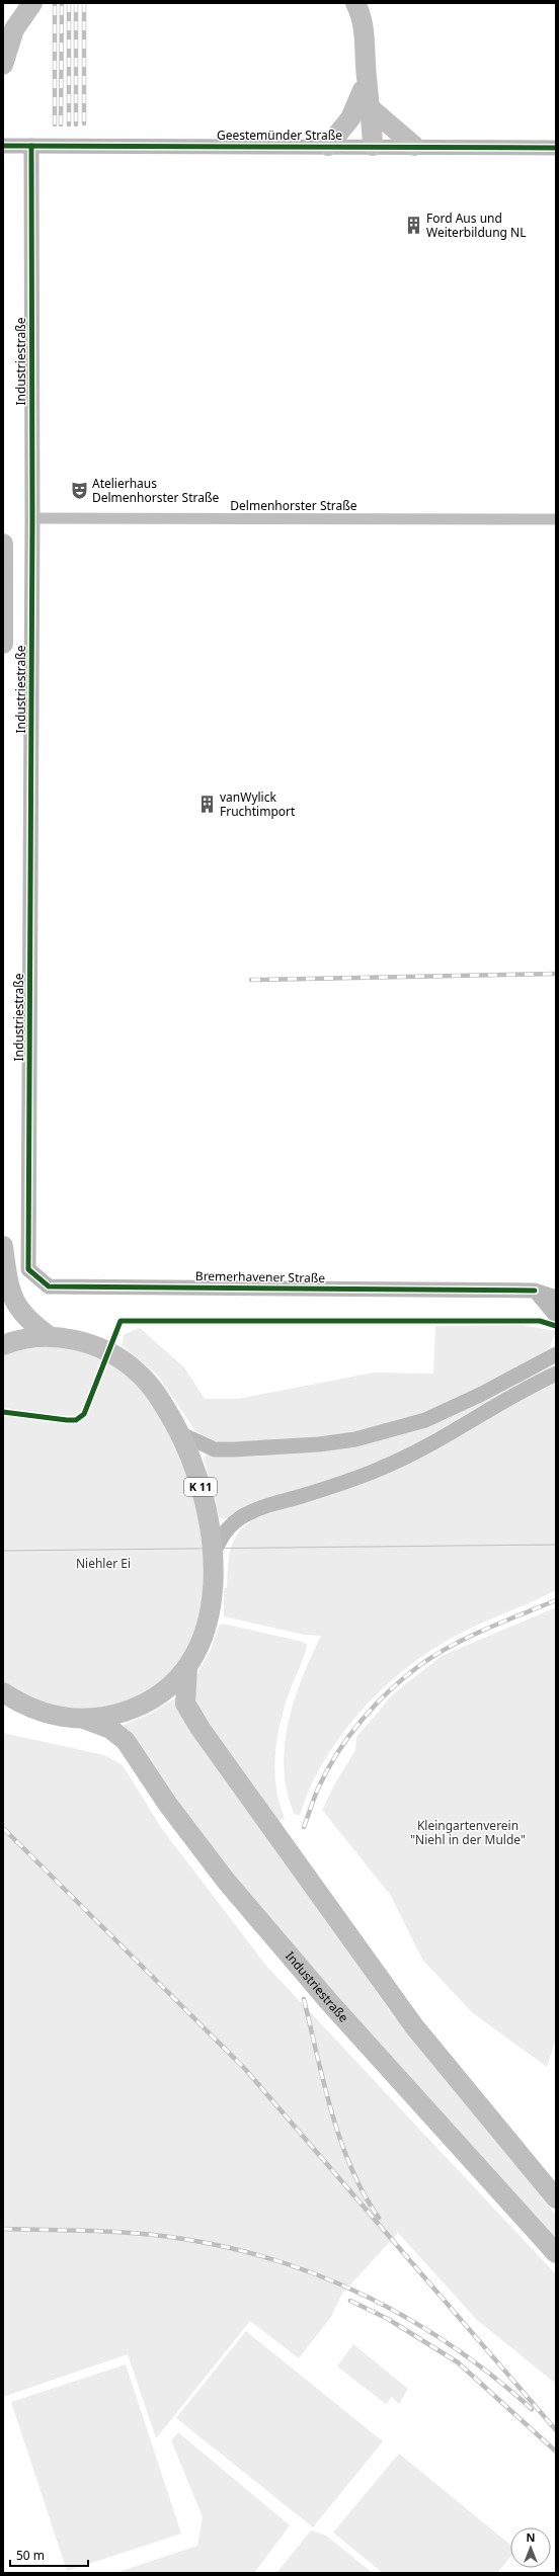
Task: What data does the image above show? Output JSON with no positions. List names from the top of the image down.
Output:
{
  "streets": {
    "highway": ["Industriestraße", "K 11"],
    "street": ["Geestemünder Straße", "Delmenhorster Straße", "Bremerhavener Straße"]
  },
  "crossings": [
    ["Geestemünder Straße", "Industriestraße"],
    ["Industriestraße", "Delmenhorster Straße"],
    ["Industriestraße", "Bremerhavener Straße"],
    ["Industriestraße", "K 11"]
  ],
  "parks": ["Niehler Ei", "Kleingartenverein \"Niehl in der Mulde\""],
  "places": {
    "building": ["Ford Aus und Weiterbildung NL", "vanWylick Fruchtimport"],
    "theatre": ["Atelierhaus Delmenhorster Straße"]
  },
  "scale_bar": "50 m",
  "north": "top"
}
